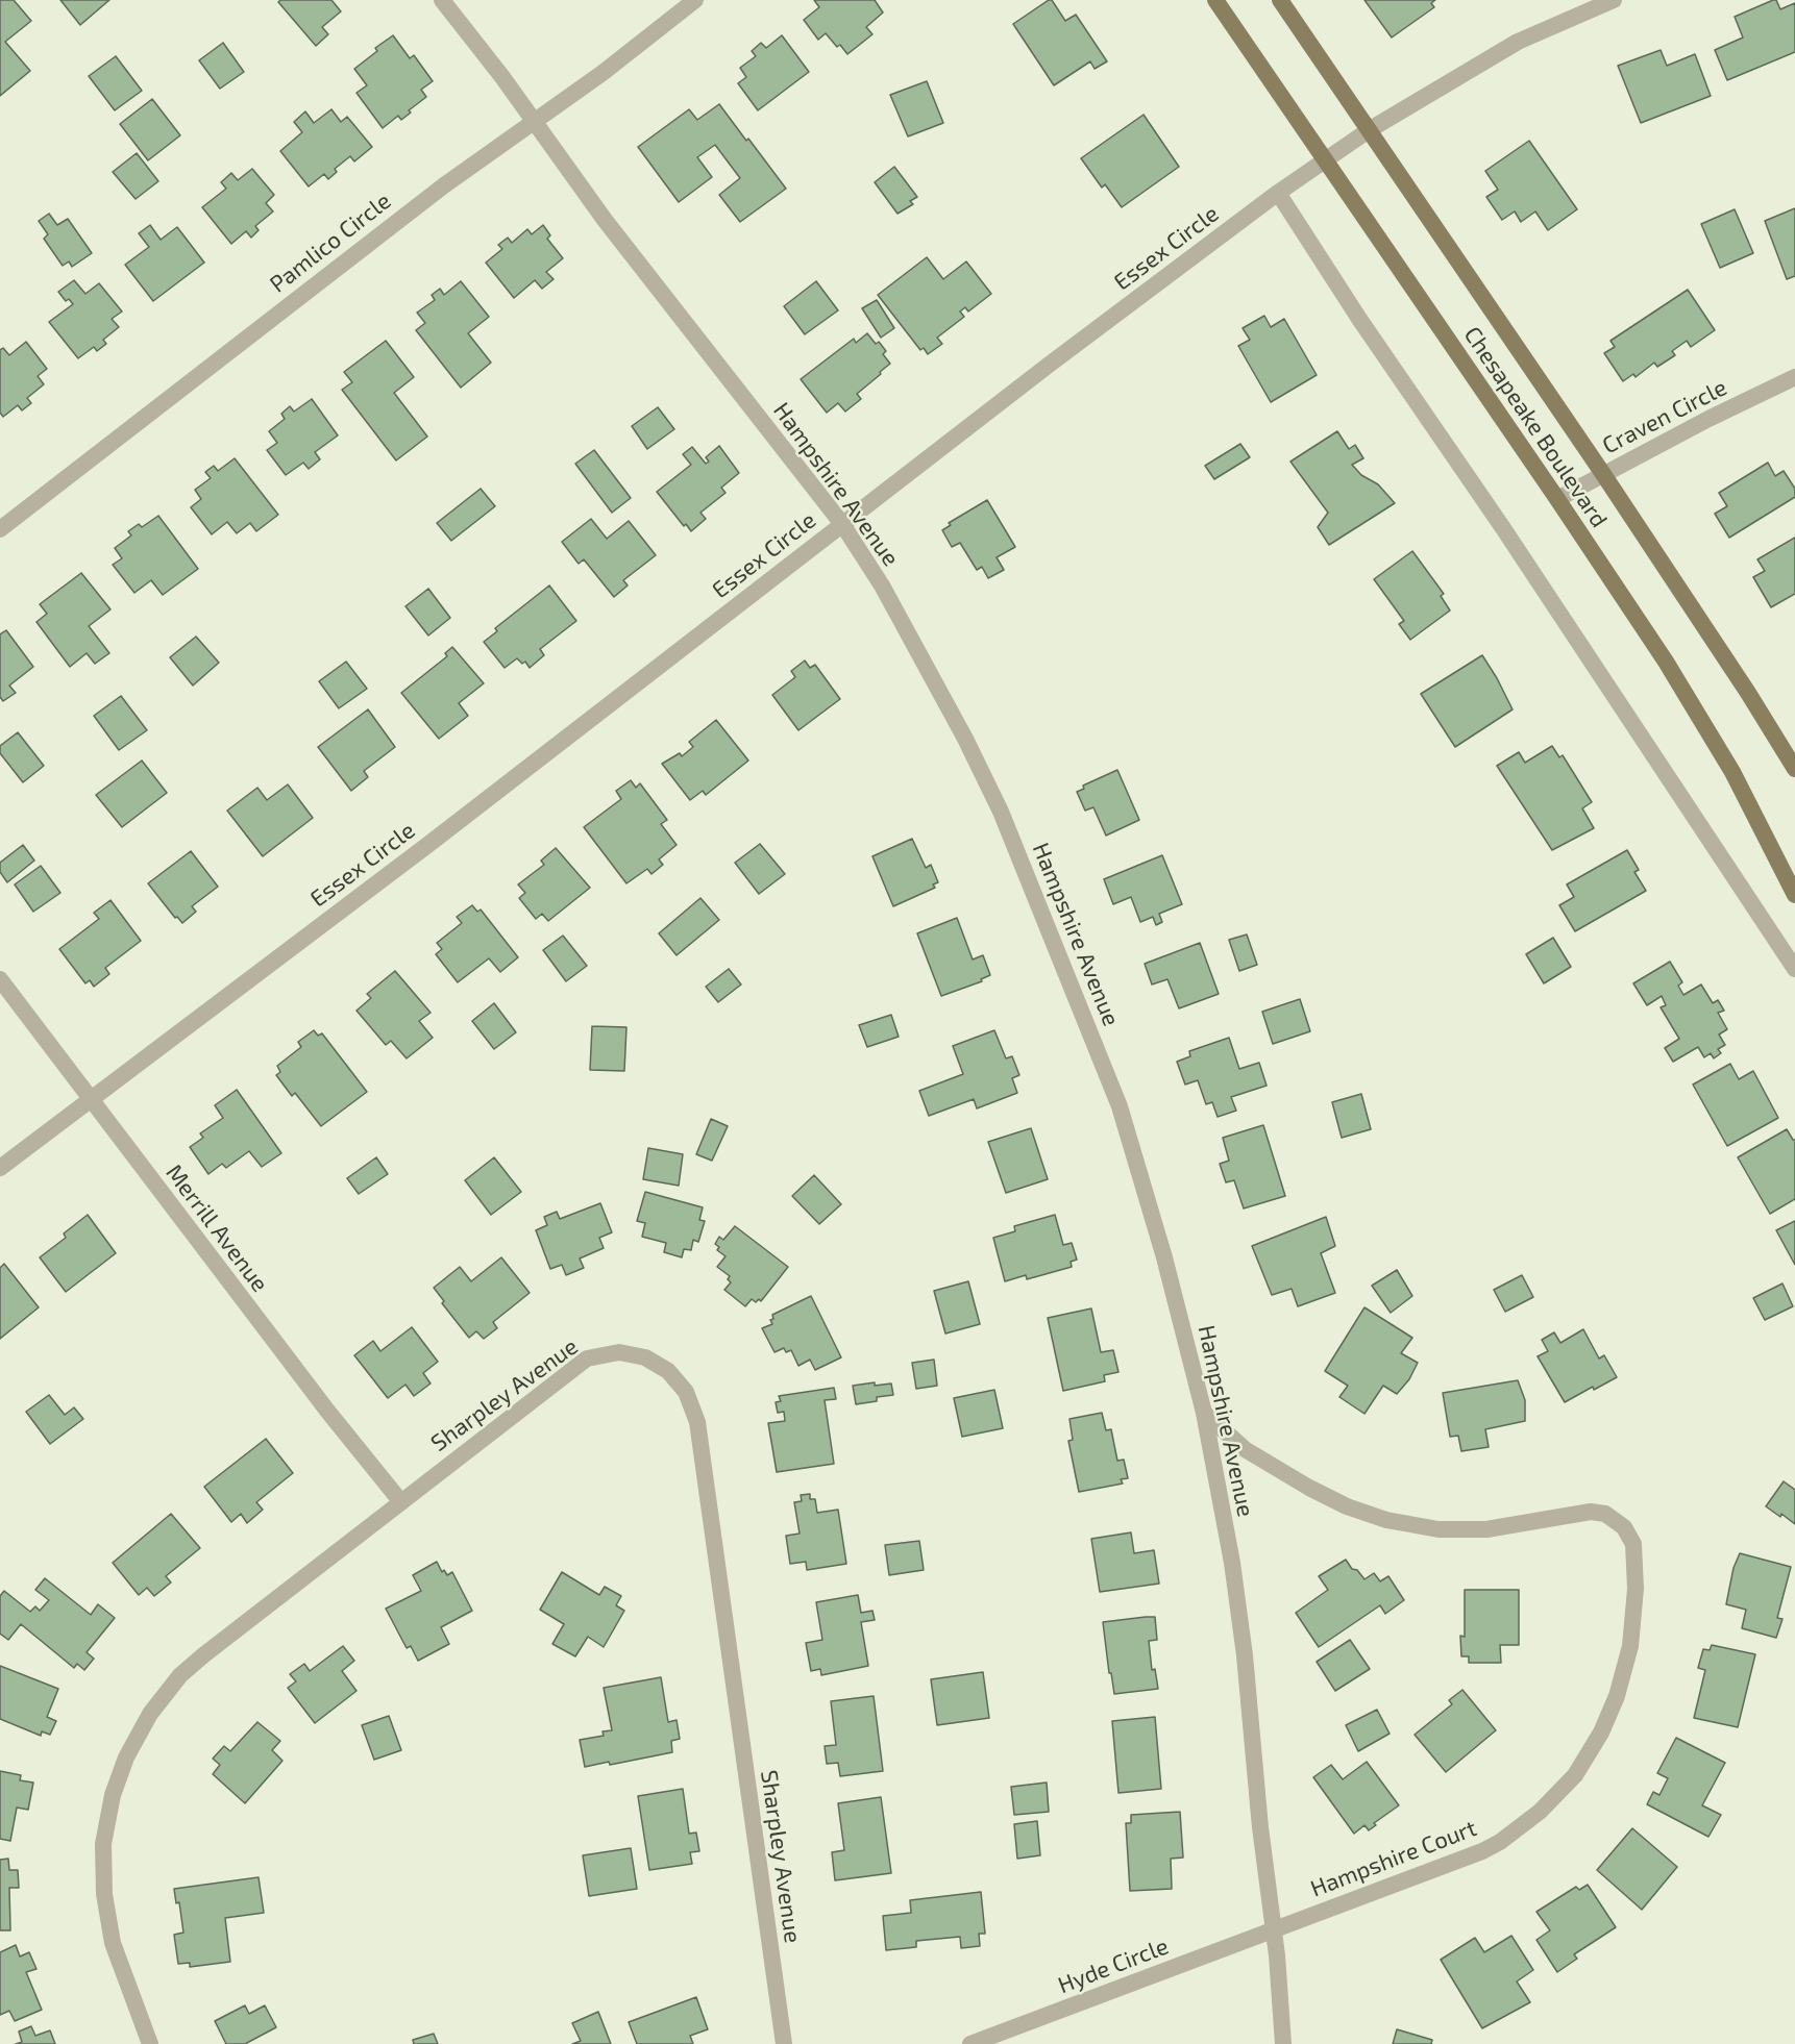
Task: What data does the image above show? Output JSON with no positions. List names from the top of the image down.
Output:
{
  "streets": {
    "main road": ["Chesapeake Boulevard"],
    "street": [
      "Pamlico Circle",
      "Essex Circle",
      "Craven Circle",
      "Hampshire Avenue",
      "Merrill Avenue",
      "Sharpley Avenue",
      "Hampshire Court",
      "Hyde Circle"
    ]
  },
  "crossings": [
    ["Pamlico Circle", "Hampshire Avenue"],
    ["Essex Circle", "Chesapeake Boulevard"],
    ["Essex Circle", "Hampshire Avenue"],
    ["Essex Circle", "Merrill Avenue"],
    ["Craven Circle", "Chesapeake Boulevard"],
    ["Hampshire Avenue", "Hampshire Court"],
    ["Hampshire Avenue", "Hyde Circle"],
    ["Merrill Avenue", "Sharpley Avenue"],
    ["Hampshire Court", "Hyde Circle"]
  ]
}
